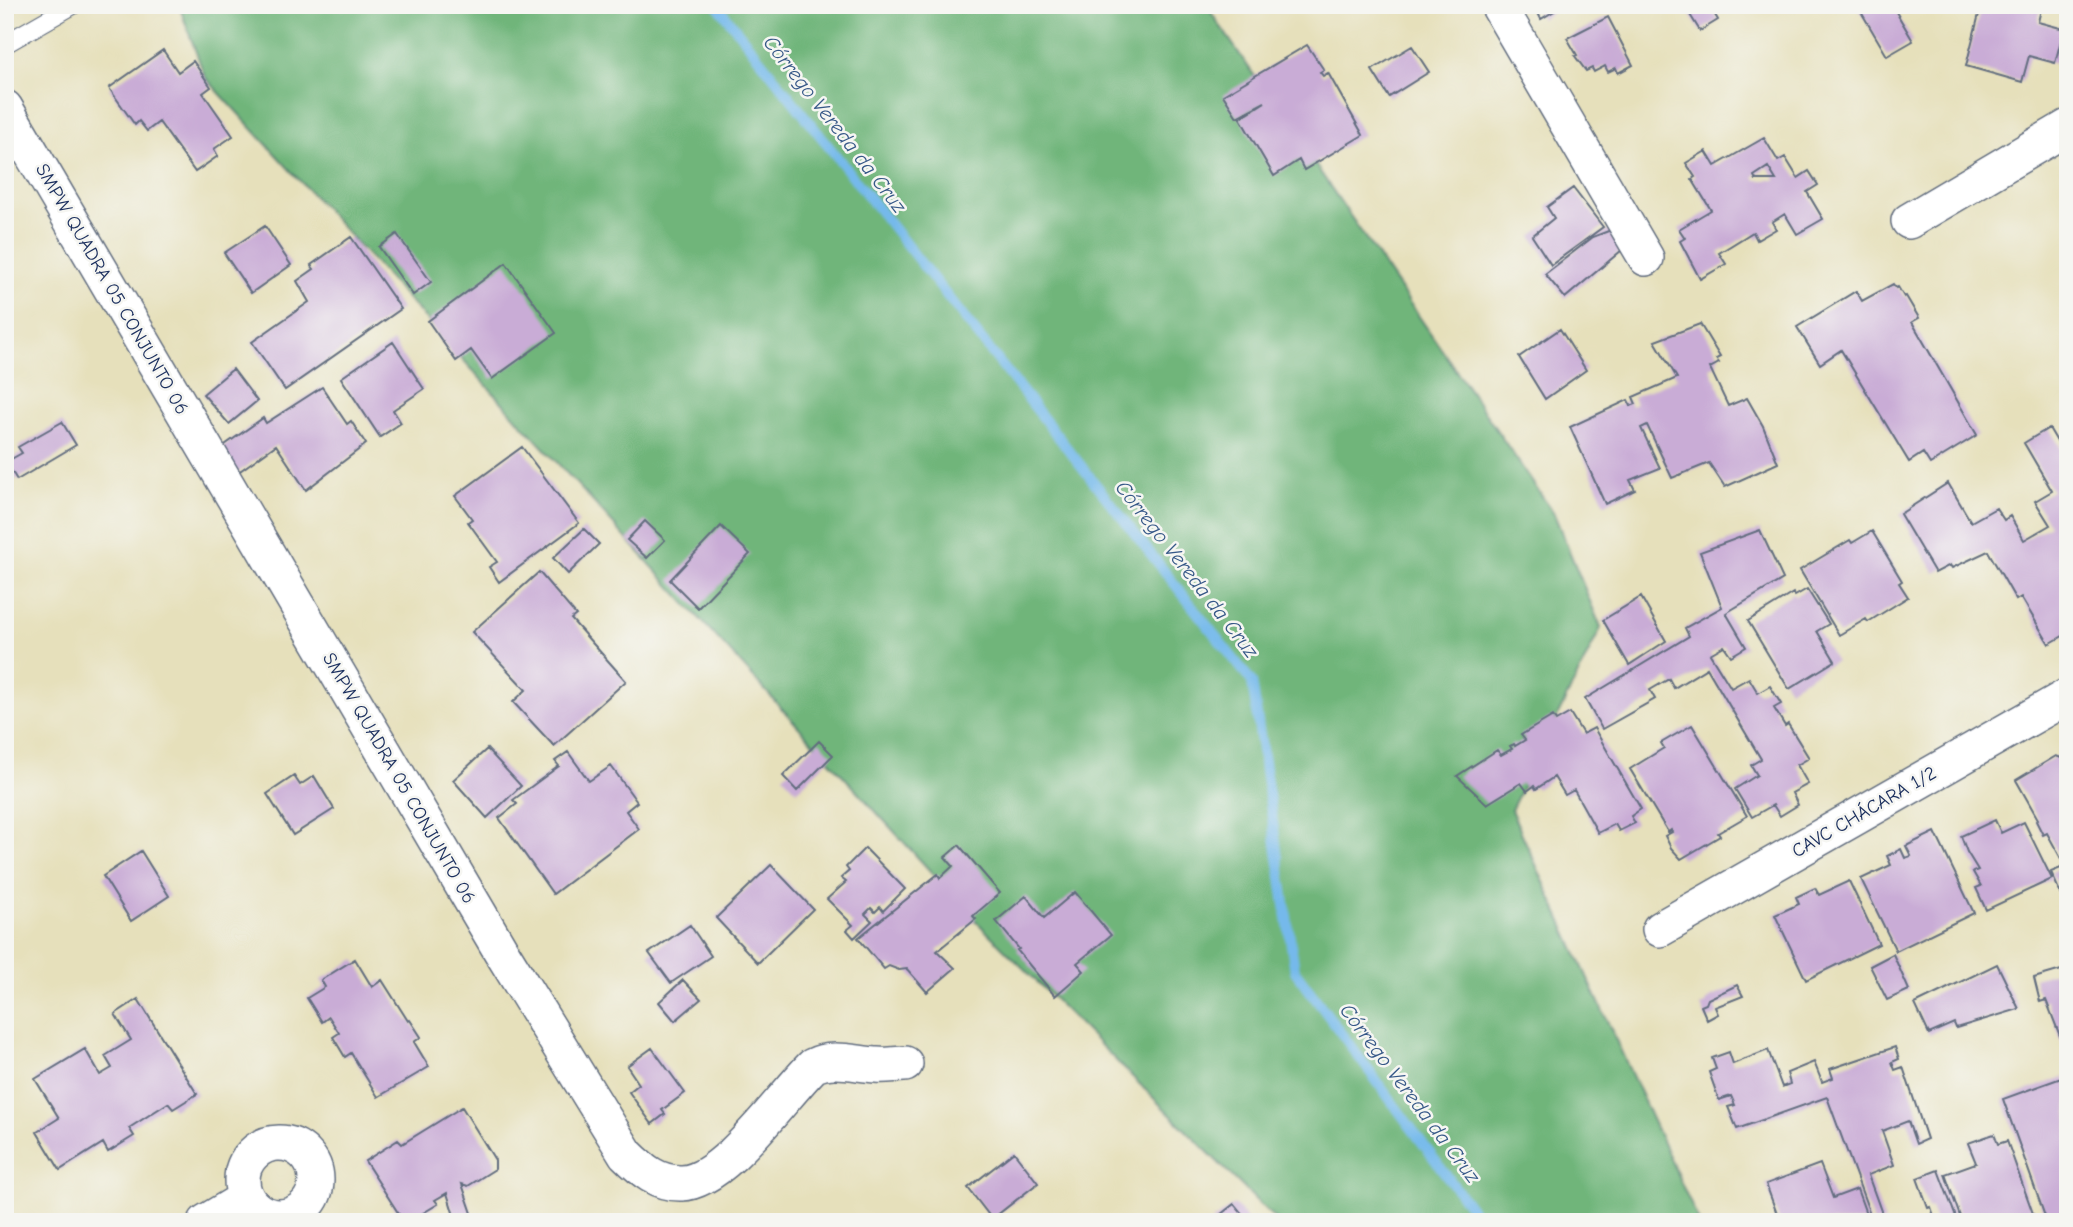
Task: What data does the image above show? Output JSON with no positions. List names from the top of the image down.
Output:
{
  "streets": {
    "street": ["SMPW QUADRA 05 CONJUNTO 06", "CAVC CHÁCARA 1/2"]
  },
  "water": ["Córrego Vereda da Cruz"]
}
